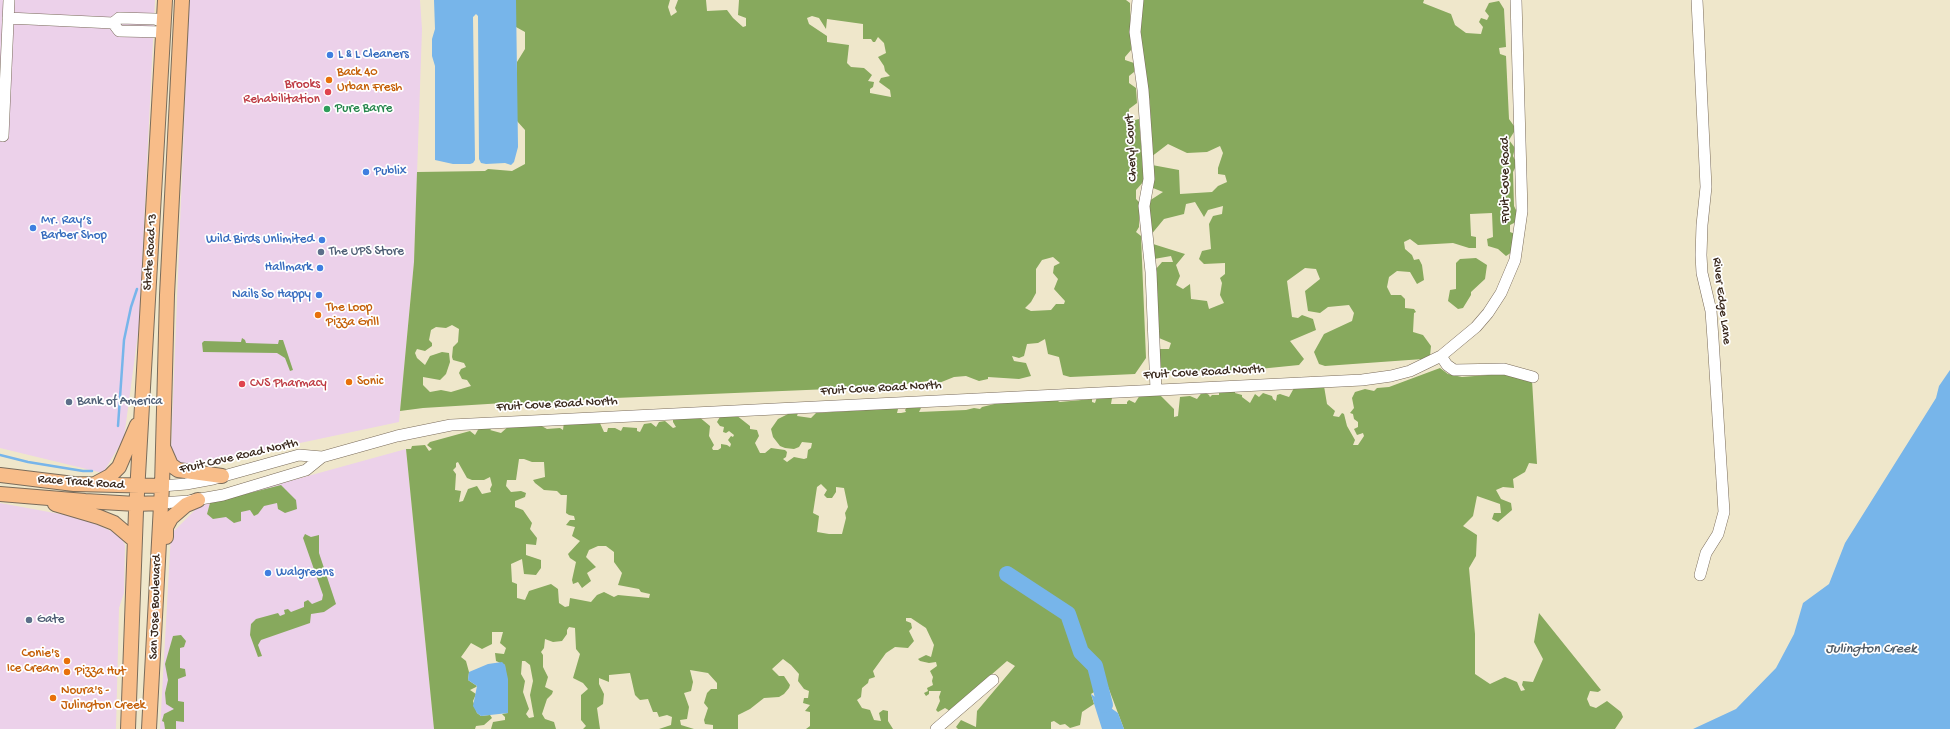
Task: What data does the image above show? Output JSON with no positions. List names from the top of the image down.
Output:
{
  "streets": {
    "main road": ["State Road 13", "Race Track Road", "San Jose Boulevard"],
    "street": [
      "Cheryl Court",
      "Fruit Cove Road",
      "River Edge Lane",
      "Fruit Cove Road North"
    ]
  },
  "crossings": [
    ["Cheryl Court", "Fruit Cove Road North"],
    ["Fruit Cove Road", "Fruit Cove Road North"],
    ["State Road 13", "Fruit Cove Road North"],
    ["State Road 13", "Race Track Road"],
    ["State Road 13", "San Jose Boulevard"],
    ["Fruit Cove Road North", "Race Track Road"],
    ["Fruit Cove Road North", "San Jose Boulevard"],
    ["Race Track Road", "San Jose Boulevard"]
  ],
  "water": ["Julington Creek"],
  "places": [
    "L & L Cleaners",
    "Back 40 Urban Fresh",
    "Brooks Rehabilitation",
    "Pure Barre",
    "Publix",
    "Mr. Ray’s Barber Shop",
    "Wild Birds Unlimited",
    "The UPS Store",
    "Hallmark",
    "Nails So Happy",
    "The Loop Pizza Grill",
    "Sonic",
    "CVS Pharmacy",
    "Bank of America",
    "Walgreens",
    "Gate",
    "Conie's Ice Cream",
    "Pizza Hut",
    "Noura's - Julington Creek"
  ]
}
